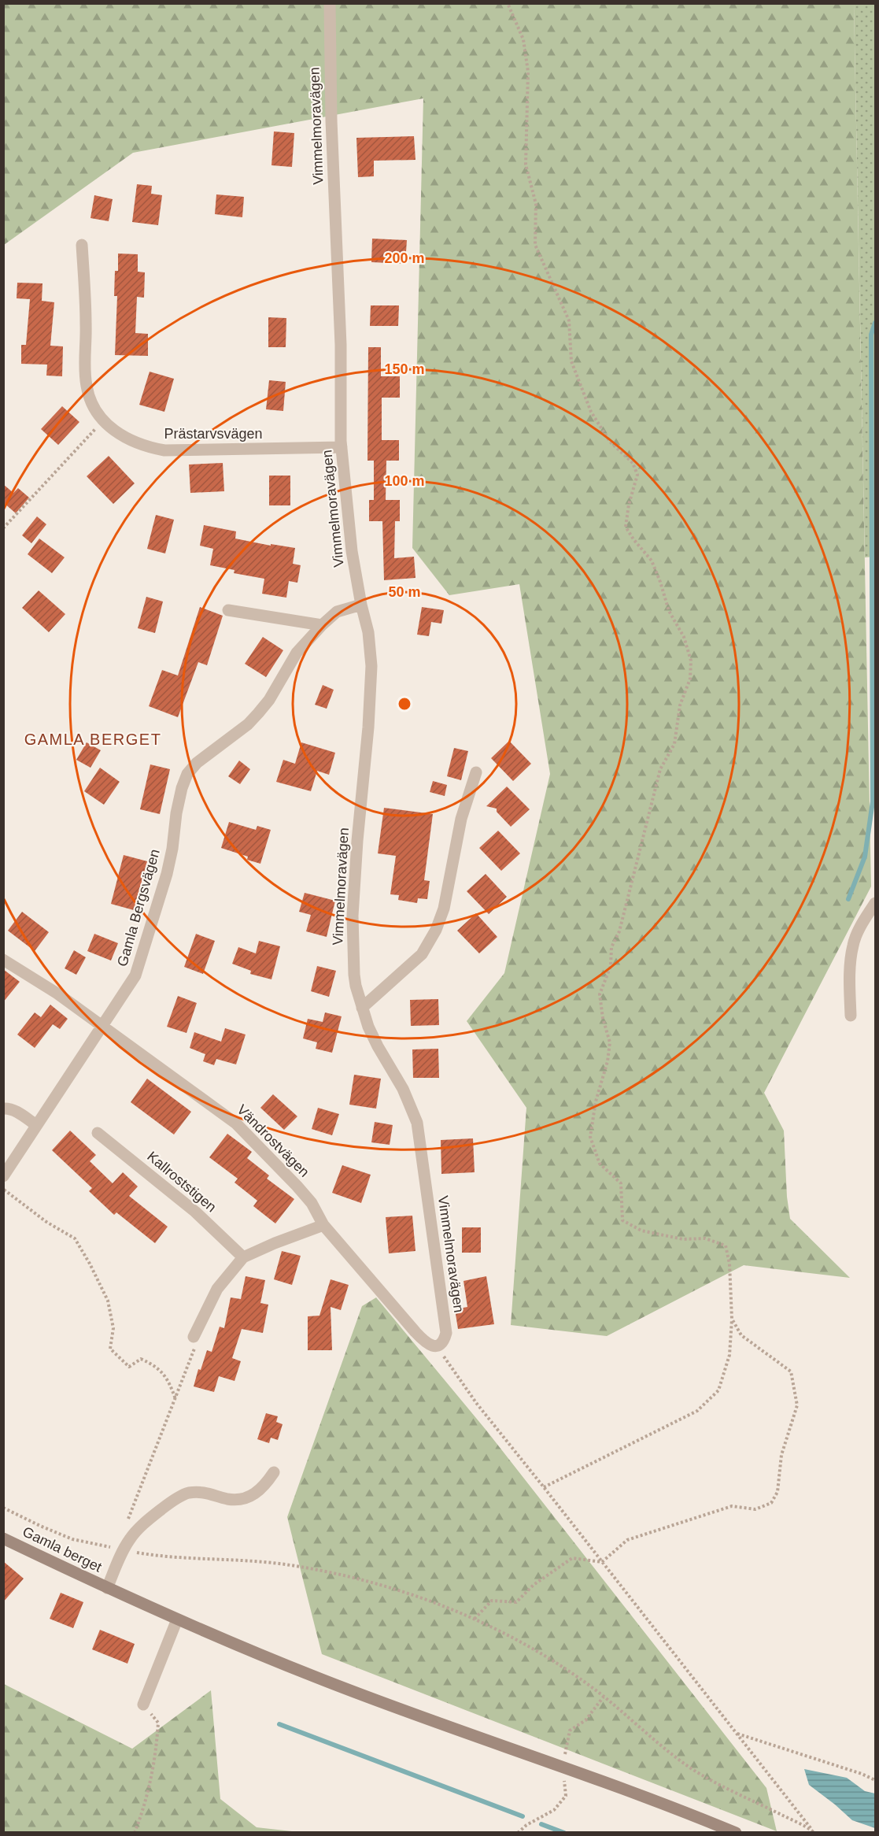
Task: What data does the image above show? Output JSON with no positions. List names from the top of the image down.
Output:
{
  "streets": {
    "main road": ["Gamla berget"],
    "street": [
      "Vimmelmoravägen",
      "Prästarvsvägen",
      "Gamla Bergsvägen",
      "Vändrostvägen",
      "Kallroststigen"
    ]
  },
  "crossings": [
    ["Vimmelmoravägen", "Prästarvsvägen"],
    ["Vimmelmoravägen", "Gamla Bergsvägen"],
    ["Vimmelmoravägen", "Vändrostvägen"],
    ["Gamla Bergsvägen", "Vändrostvägen"]
  ],
  "districts": ["GAMLA BERGET"],
  "rings": [
    "200 m",
    "150 m",
    "100 m",
    "50 m"
  ]
}
